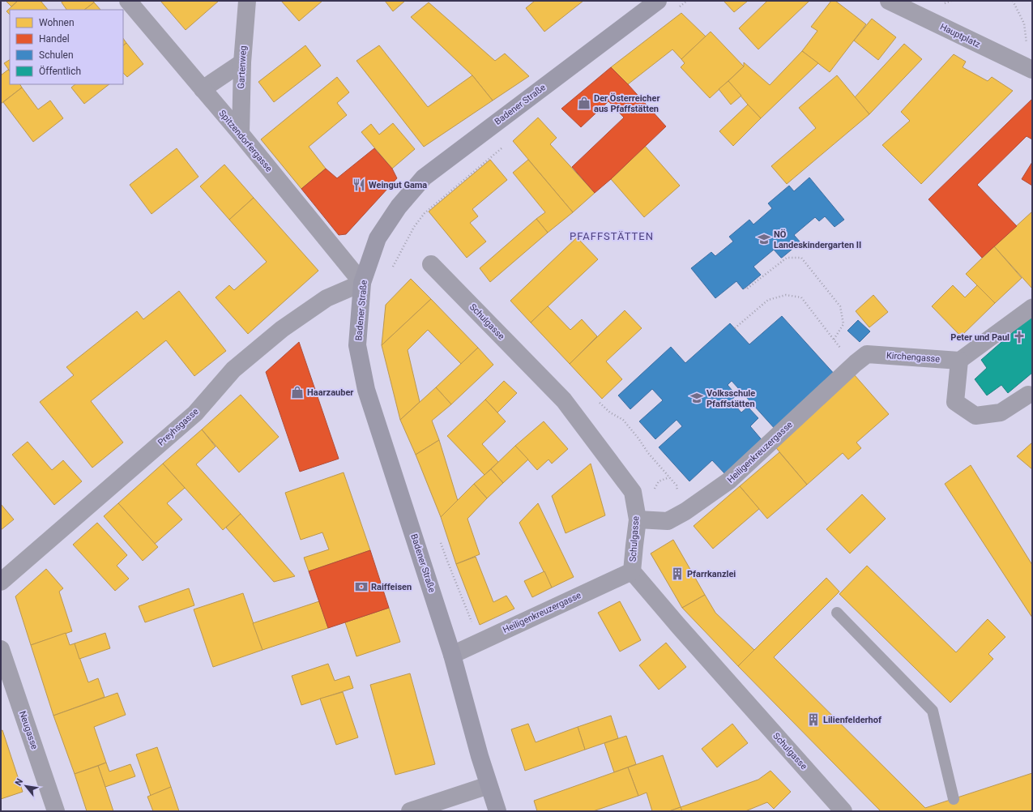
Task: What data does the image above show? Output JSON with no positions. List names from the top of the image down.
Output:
{
  "streets": {
    "main road": ["Badener Straße"],
    "street": [
      "Hauptplatz",
      "Gartenweg",
      "Spitzendorfergasse",
      "Schulgasse",
      "Kirchengasse",
      "Preyhsgasse",
      "Heiligenkreuzergasse",
      "Neugasse"
    ]
  },
  "crossings": [
    ["Gartenweg", "Spitzendorfergasse"],
    ["Badener Straße", "Spitzendorfergasse"],
    ["Badener Straße", "Preyhsgasse"],
    ["Badener Straße", "Heiligenkreuzergasse"],
    ["Spitzendorfergasse", "Preyhsgasse"],
    ["Schulgasse", "Heiligenkreuzergasse"],
    ["Kirchengasse", "Heiligenkreuzergasse"]
  ],
  "districts": ["PFAFFSTÄTTEN"],
  "places": {
    "shop": ["Der Österreicher aus Pfaffstätten", "Haarzauber"],
    "restaurant": ["Weingut Gama"],
    "school or university": ["NÖ Landeskindergarten II", "Volksschule Pfaffstätten"],
    "church": ["Peter und Paul"],
    "building": ["Pfarrkanzlei", "Lilienfelderhof"],
    "bank": ["Raiffeisen"]
  },
  "legend": [
    "Wohnen",
    "Handel",
    "Schulen",
    "Öffentlich"
  ],
  "north": "top left"
}
